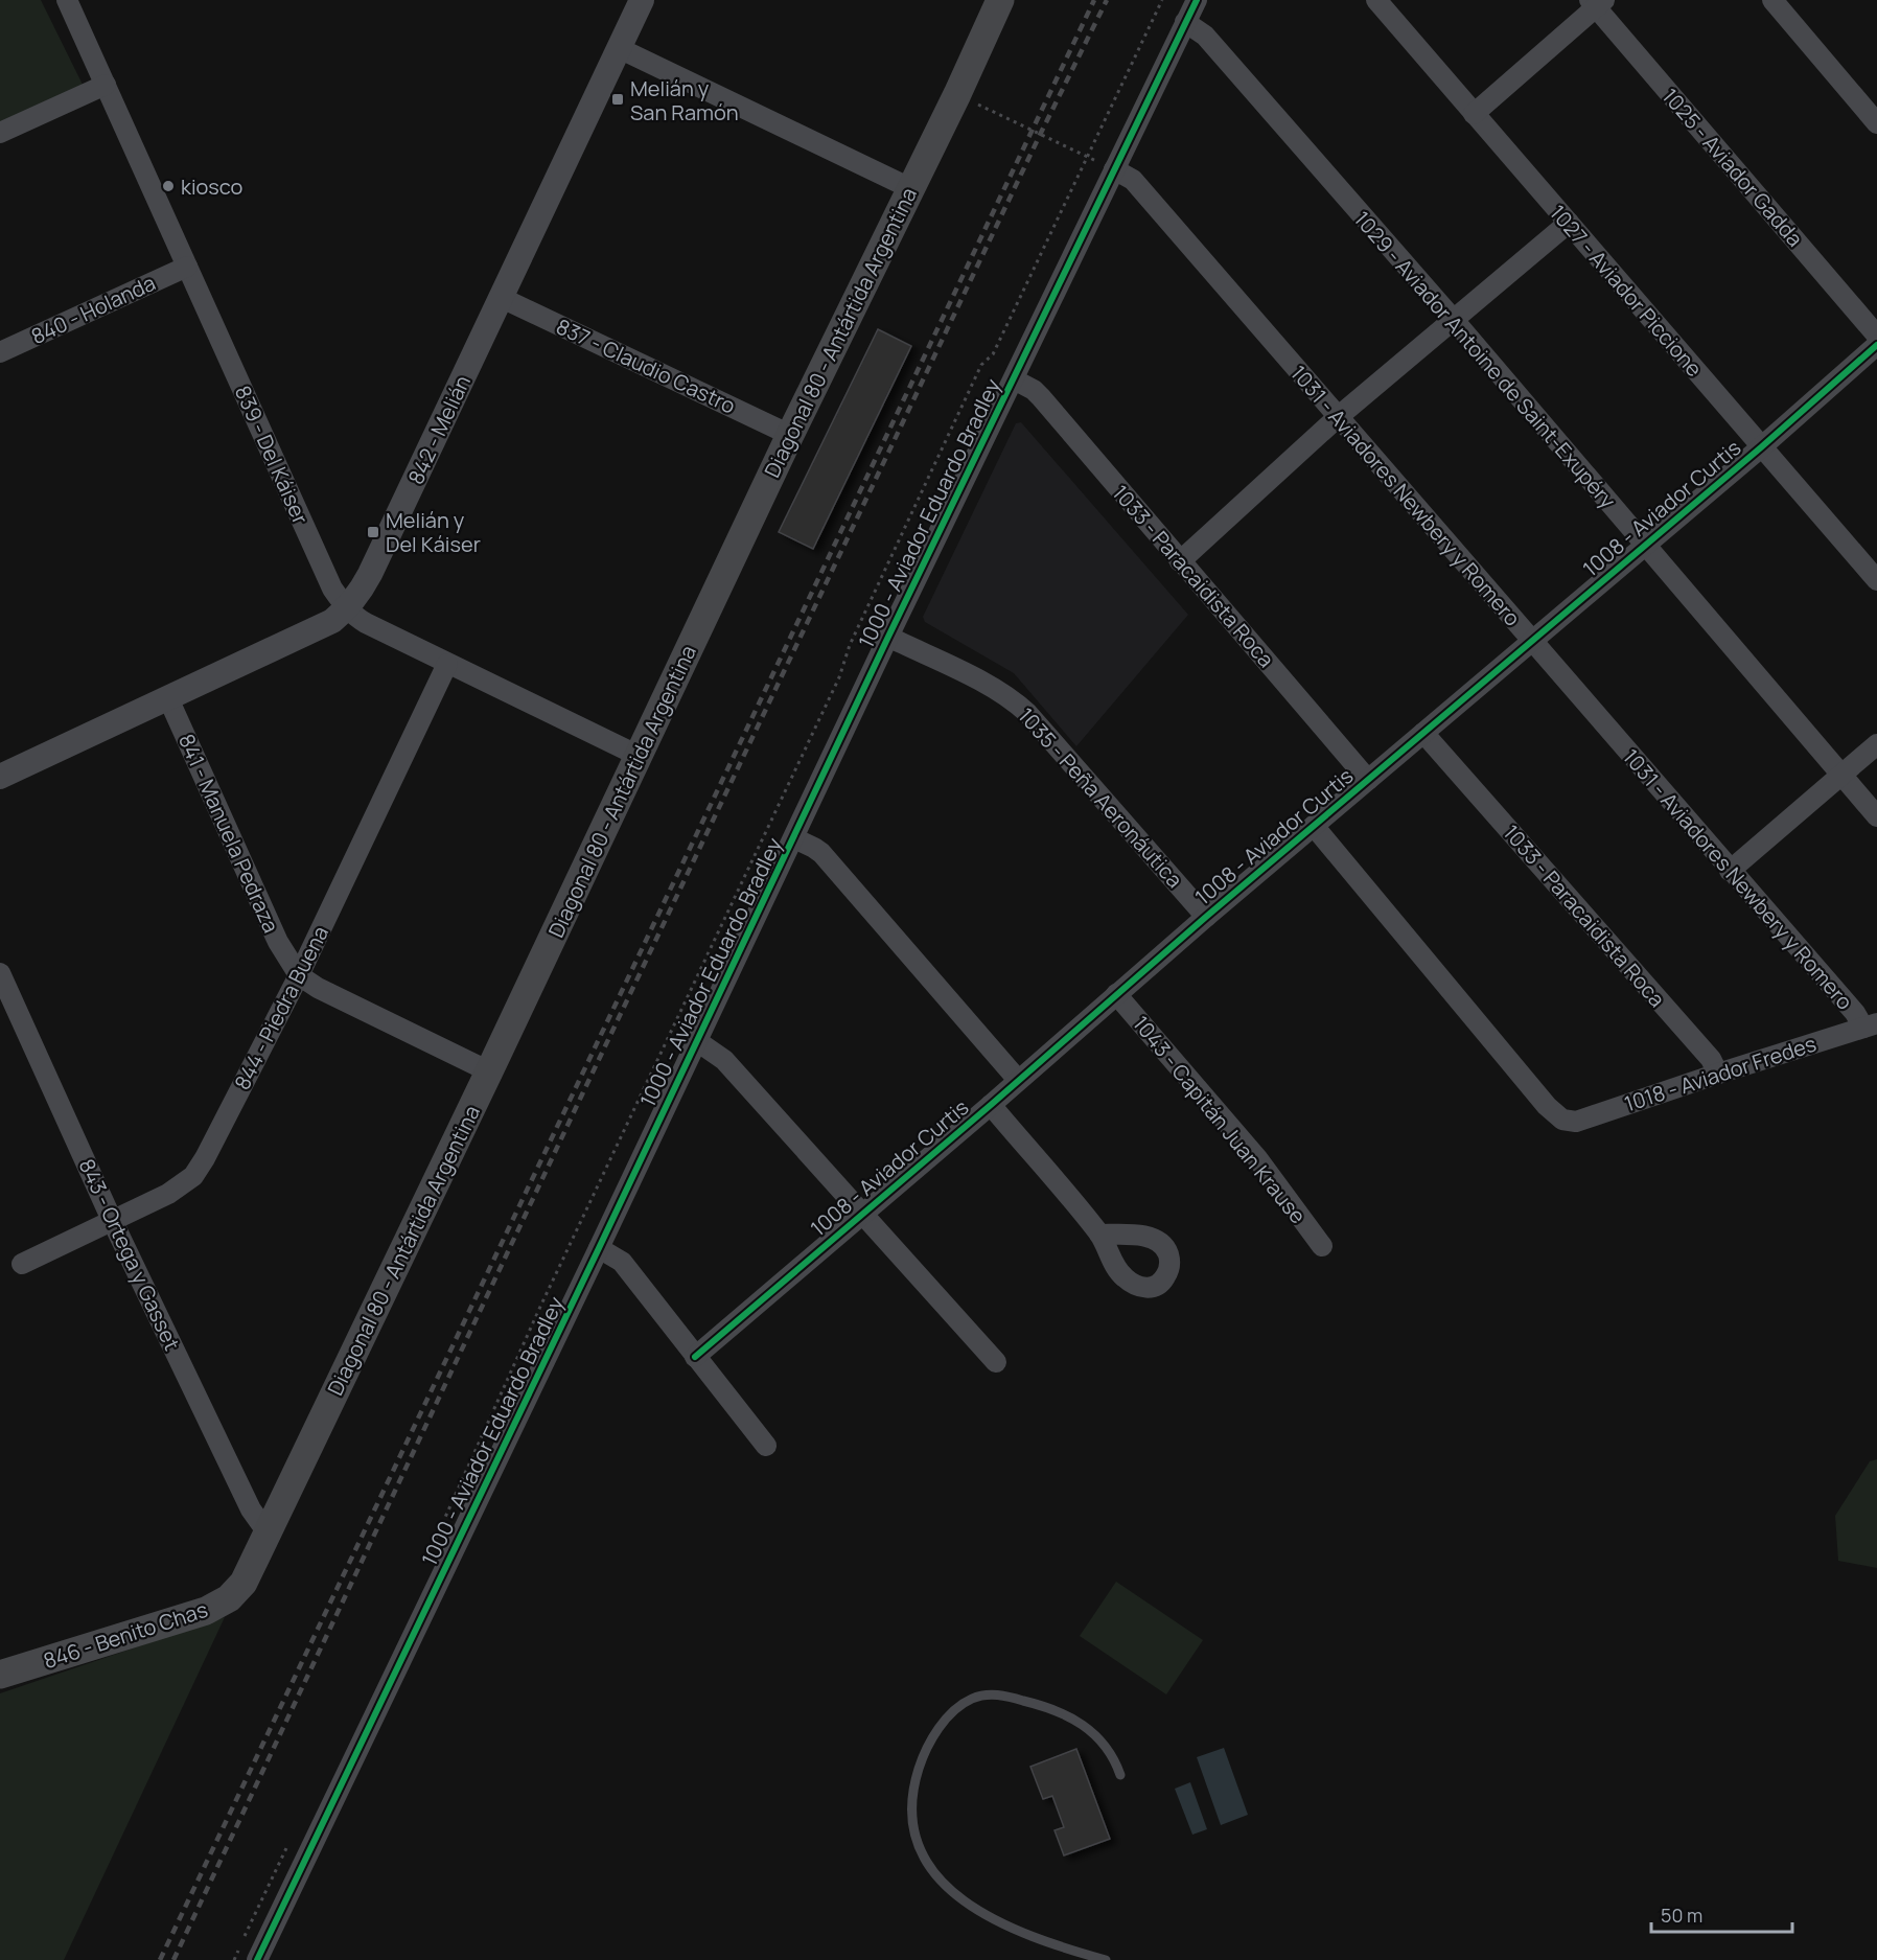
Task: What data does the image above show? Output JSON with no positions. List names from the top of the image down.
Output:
{
  "streets": {
    "main road": ["Diagonal 80 - Antártida Argentina", "846 - Benito Chas"],
    "street": [
      "1025 - Aviador Gadda",
      "1027 - Aviador Piccione",
      "840 - Holanda",
      "1029 - Aviador Antoine de Saint-Exupéry",
      "837 - Claudio Castro",
      "842 - Melián",
      "839 - Del Káiser",
      "1031 - Aviadores Newbery y Romero",
      "1008 - Aviador Curtis",
      "1000 - Aviador Eduardo Bradley",
      "1033 - Paracaidista Roca",
      "1035 - Peña Aeronáutica",
      "841 - Manuela Pedraza",
      "844 - Piedra Buena",
      "1018 - Aviador Fredes",
      "1043 - Capitán Juan Krause",
      "843 - Ortega y Gasset"
    ]
  },
  "crossings": [
    ["1027 - Aviador Piccione", "1008 - Aviador Curtis"],
    ["840 - Holanda", "839 - Del Káiser"],
    ["Diagonal 80 - Antártida Argentina", "837 - Claudio Castro"],
    ["Diagonal 80 - Antártida Argentina", "839 - Del Káiser"],
    ["Diagonal 80 - Antártida Argentina", "841 - Manuela Pedraza"],
    ["Diagonal 80 - Antártida Argentina", "843 - Ortega y Gasset"],
    ["Diagonal 80 - Antártida Argentina", "846 - Benito Chas"],
    ["1029 - Aviador Antoine de Saint-Exupéry", "1008 - Aviador Curtis"],
    ["1029 - Aviador Antoine de Saint-Exupéry", "1000 - Aviador Eduardo Bradley"],
    ["837 - Claudio Castro", "842 - Melián"],
    ["842 - Melián", "839 - Del Káiser"],
    ["842 - Melián", "841 - Manuela Pedraza"],
    ["839 - Del Káiser", "844 - Piedra Buena"],
    ["1031 - Aviadores Newbery y Romero", "1008 - Aviador Curtis"],
    ["1031 - Aviadores Newbery y Romero", "1000 - Aviador Eduardo Bradley"],
    ["1031 - Aviadores Newbery y Romero", "1018 - Aviador Fredes"],
    ["1008 - Aviador Curtis", "1033 - Paracaidista Roca"],
    ["1008 - Aviador Curtis", "1035 - Peña Aeronáutica"],
    ["1008 - Aviador Curtis", "1018 - Aviador Fredes"],
    ["1008 - Aviador Curtis", "1043 - Capitán Juan Krause"],
    ["1000 - Aviador Eduardo Bradley", "1033 - Paracaidista Roca"],
    ["1000 - Aviador Eduardo Bradley", "1035 - Peña Aeronáutica"],
    ["1033 - Paracaidista Roca", "1018 - Aviador Fredes"],
    ["841 - Manuela Pedraza", "844 - Piedra Buena"],
    ["844 - Piedra Buena", "843 - Ortega y Gasset"]
  ],
  "places": {
    "transit": ["Melián y San Ramón", "Melián y Del Káiser"],
    "other": ["kiosco"]
  },
  "scale_bar": "50 m"
}
